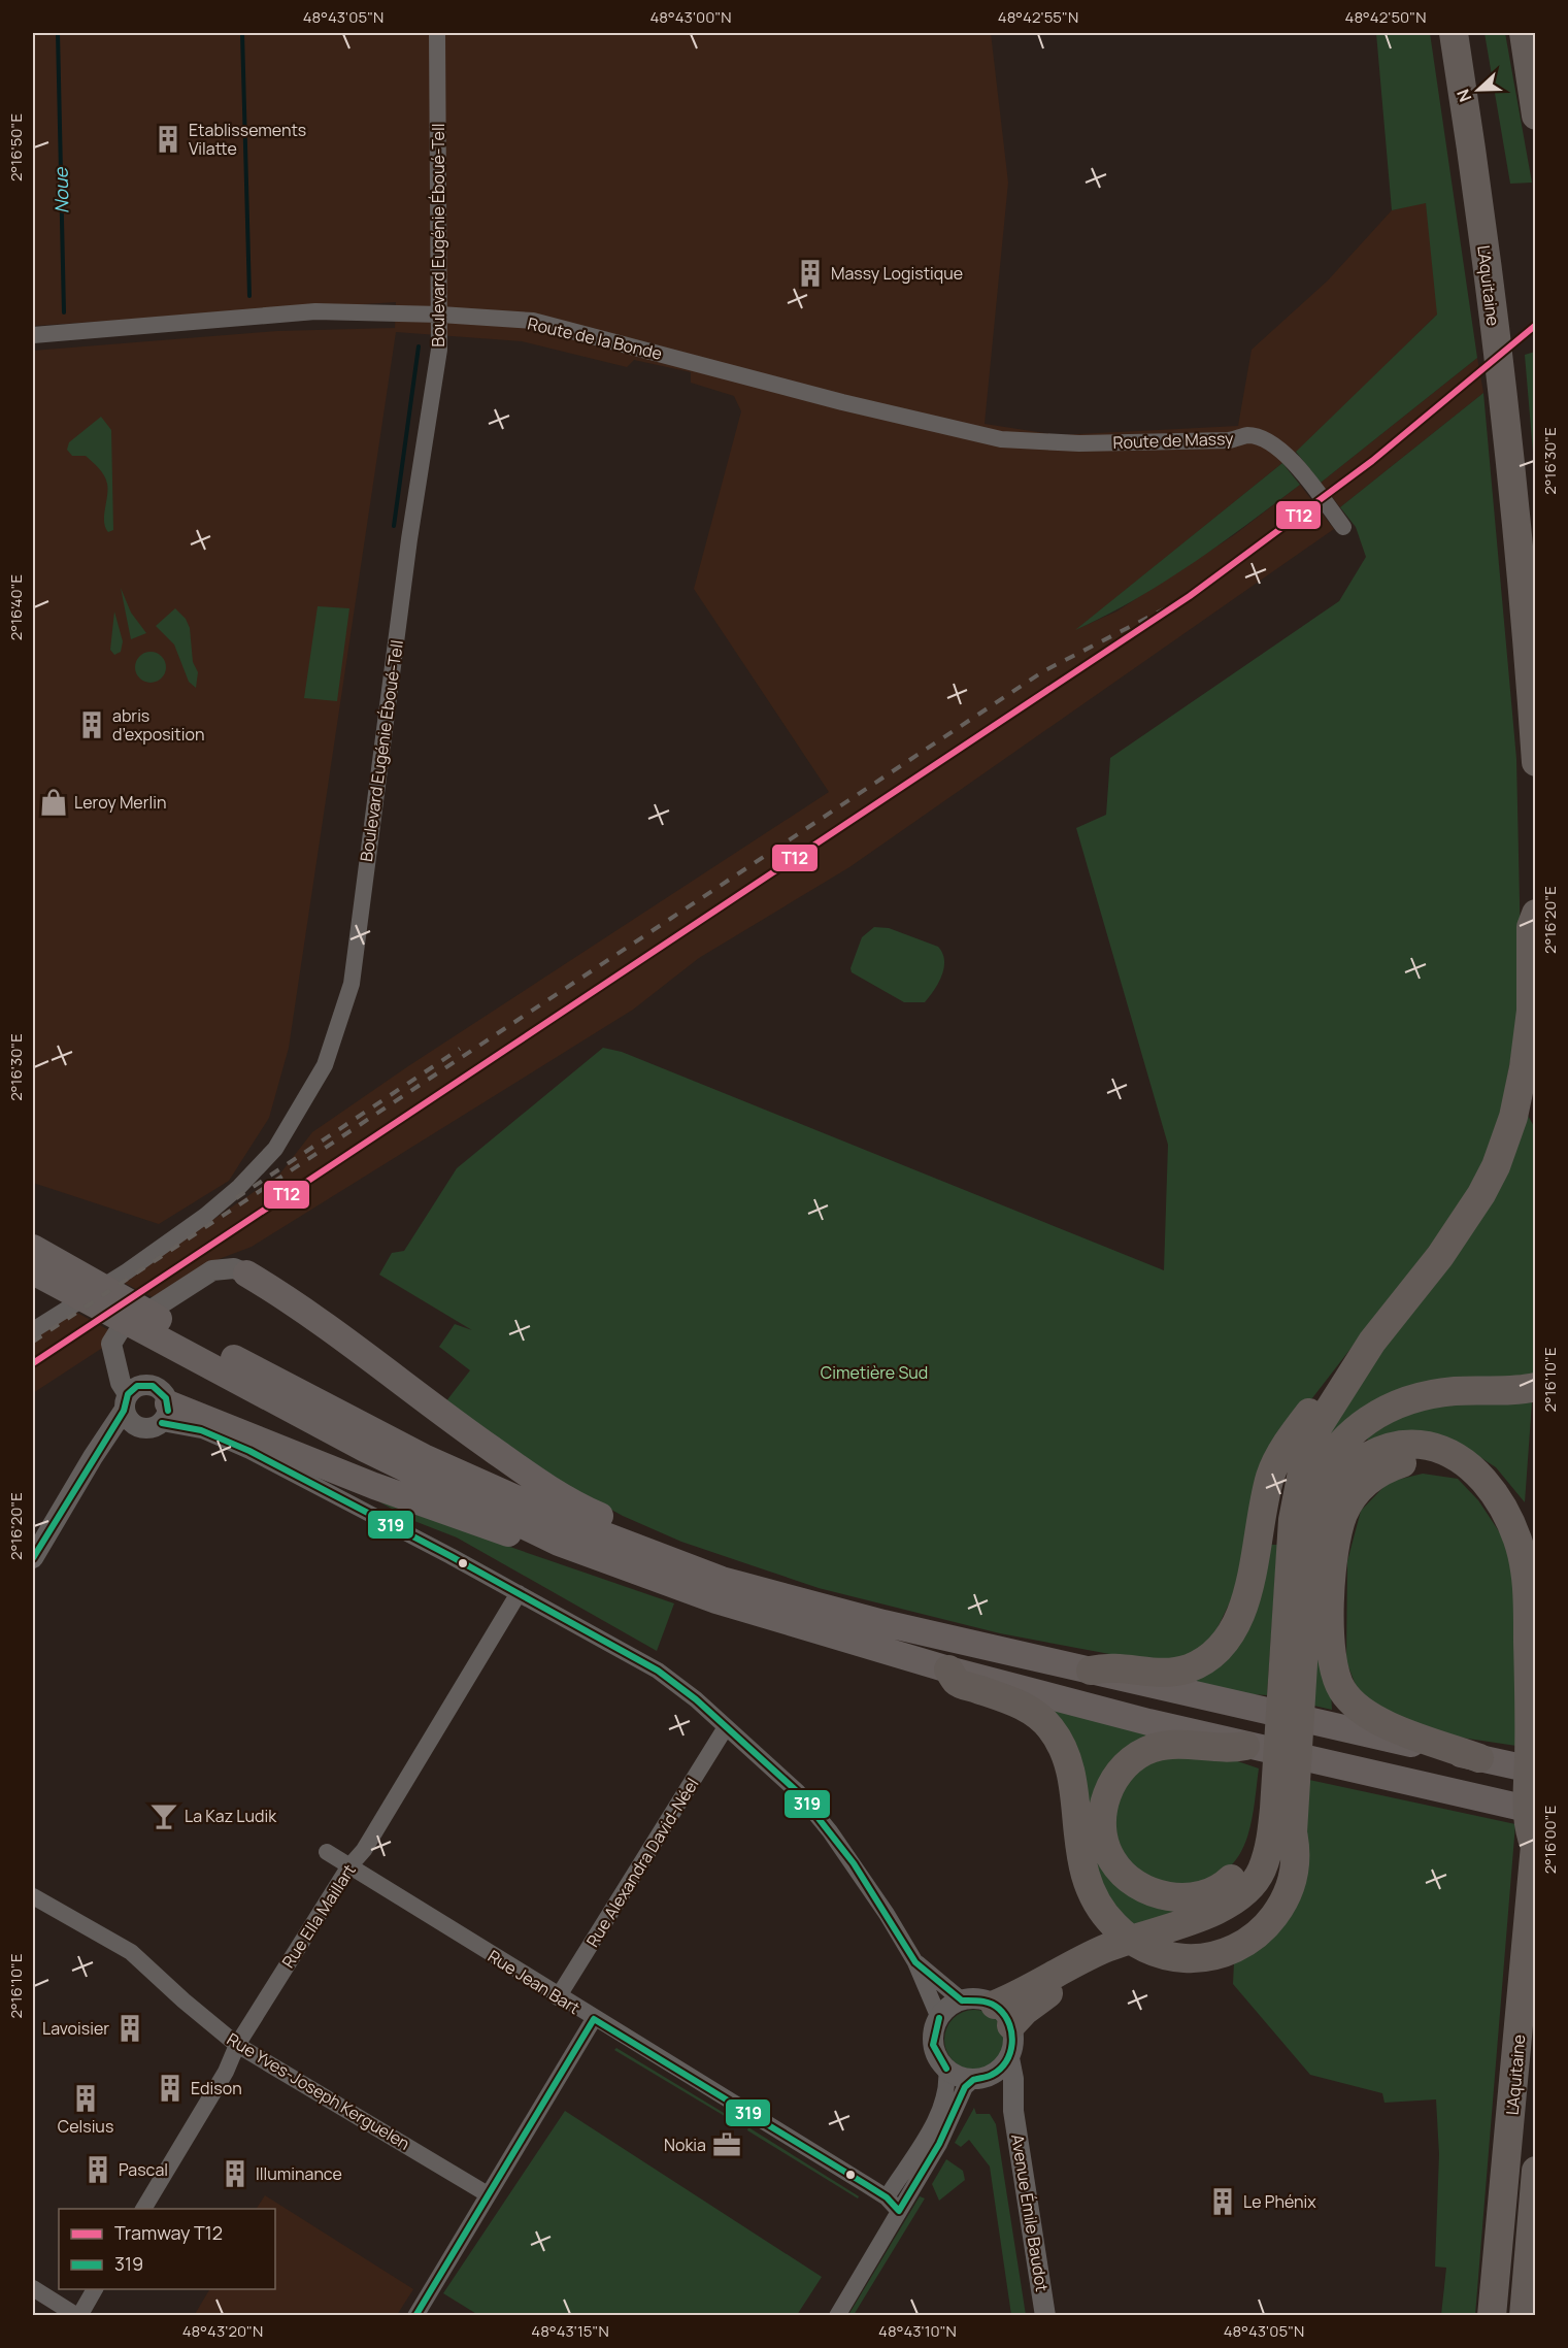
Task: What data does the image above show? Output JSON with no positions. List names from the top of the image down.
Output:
{
  "streets": {
    "highway": ["L'Aquitaine"],
    "street": [
      "Boulevard Eugénie Éboué-Tell",
      "Route de la Bonde",
      "Route de Massy",
      "Rue Alexandra David-Néel",
      "Rue Ella Maillart",
      "Rue Jean Bart",
      "Rue Yves-Joseph Kerguelen",
      "Avenue Émile Baudot"
    ]
  },
  "crossings": [
    ["Boulevard Eugénie Éboué-Tell", "Route de la Bonde"],
    ["Route de la Bonde", "Route de Massy"],
    ["Rue Alexandra David-Néel", "Rue Jean Bart"],
    ["Rue Ella Maillart", "Rue Jean Bart"],
    ["Rue Ella Maillart", "Rue Yves-Joseph Kerguelen"]
  ],
  "water": ["Noue"],
  "parks": ["Cimetière Sud"],
  "places": {
    "building": [
      "Etablissements Vilatte",
      "Massy Logistique",
      "abris d’exposition",
      "Lavoisier",
      "Edison",
      "Celsius",
      "Pascal",
      "Illuminance",
      "Le Phénix"
    ],
    "shop": ["Leroy Merlin"],
    "bar": ["La Kaz Ludik"],
    "office": ["Nokia"]
  },
  "lines": ["tram line T12", "transit line 319"],
  "legend": ["Tramway T12", "319"],
  "north": "left",
  "coordinates": [
    "48°43'05\"N",
    "48°43'00\"N",
    "48°42'55\"N",
    "48°42'50\"N",
    "2°16'50\"E",
    "2°16'30\"E",
    "2°16'40\"E",
    "2°16'20\"E",
    "2°16'10\"E",
    "2°16'00\"E",
    "48°43'20\"N",
    "48°43'15\"N",
    "48°43'10\"N"
  ]
}
